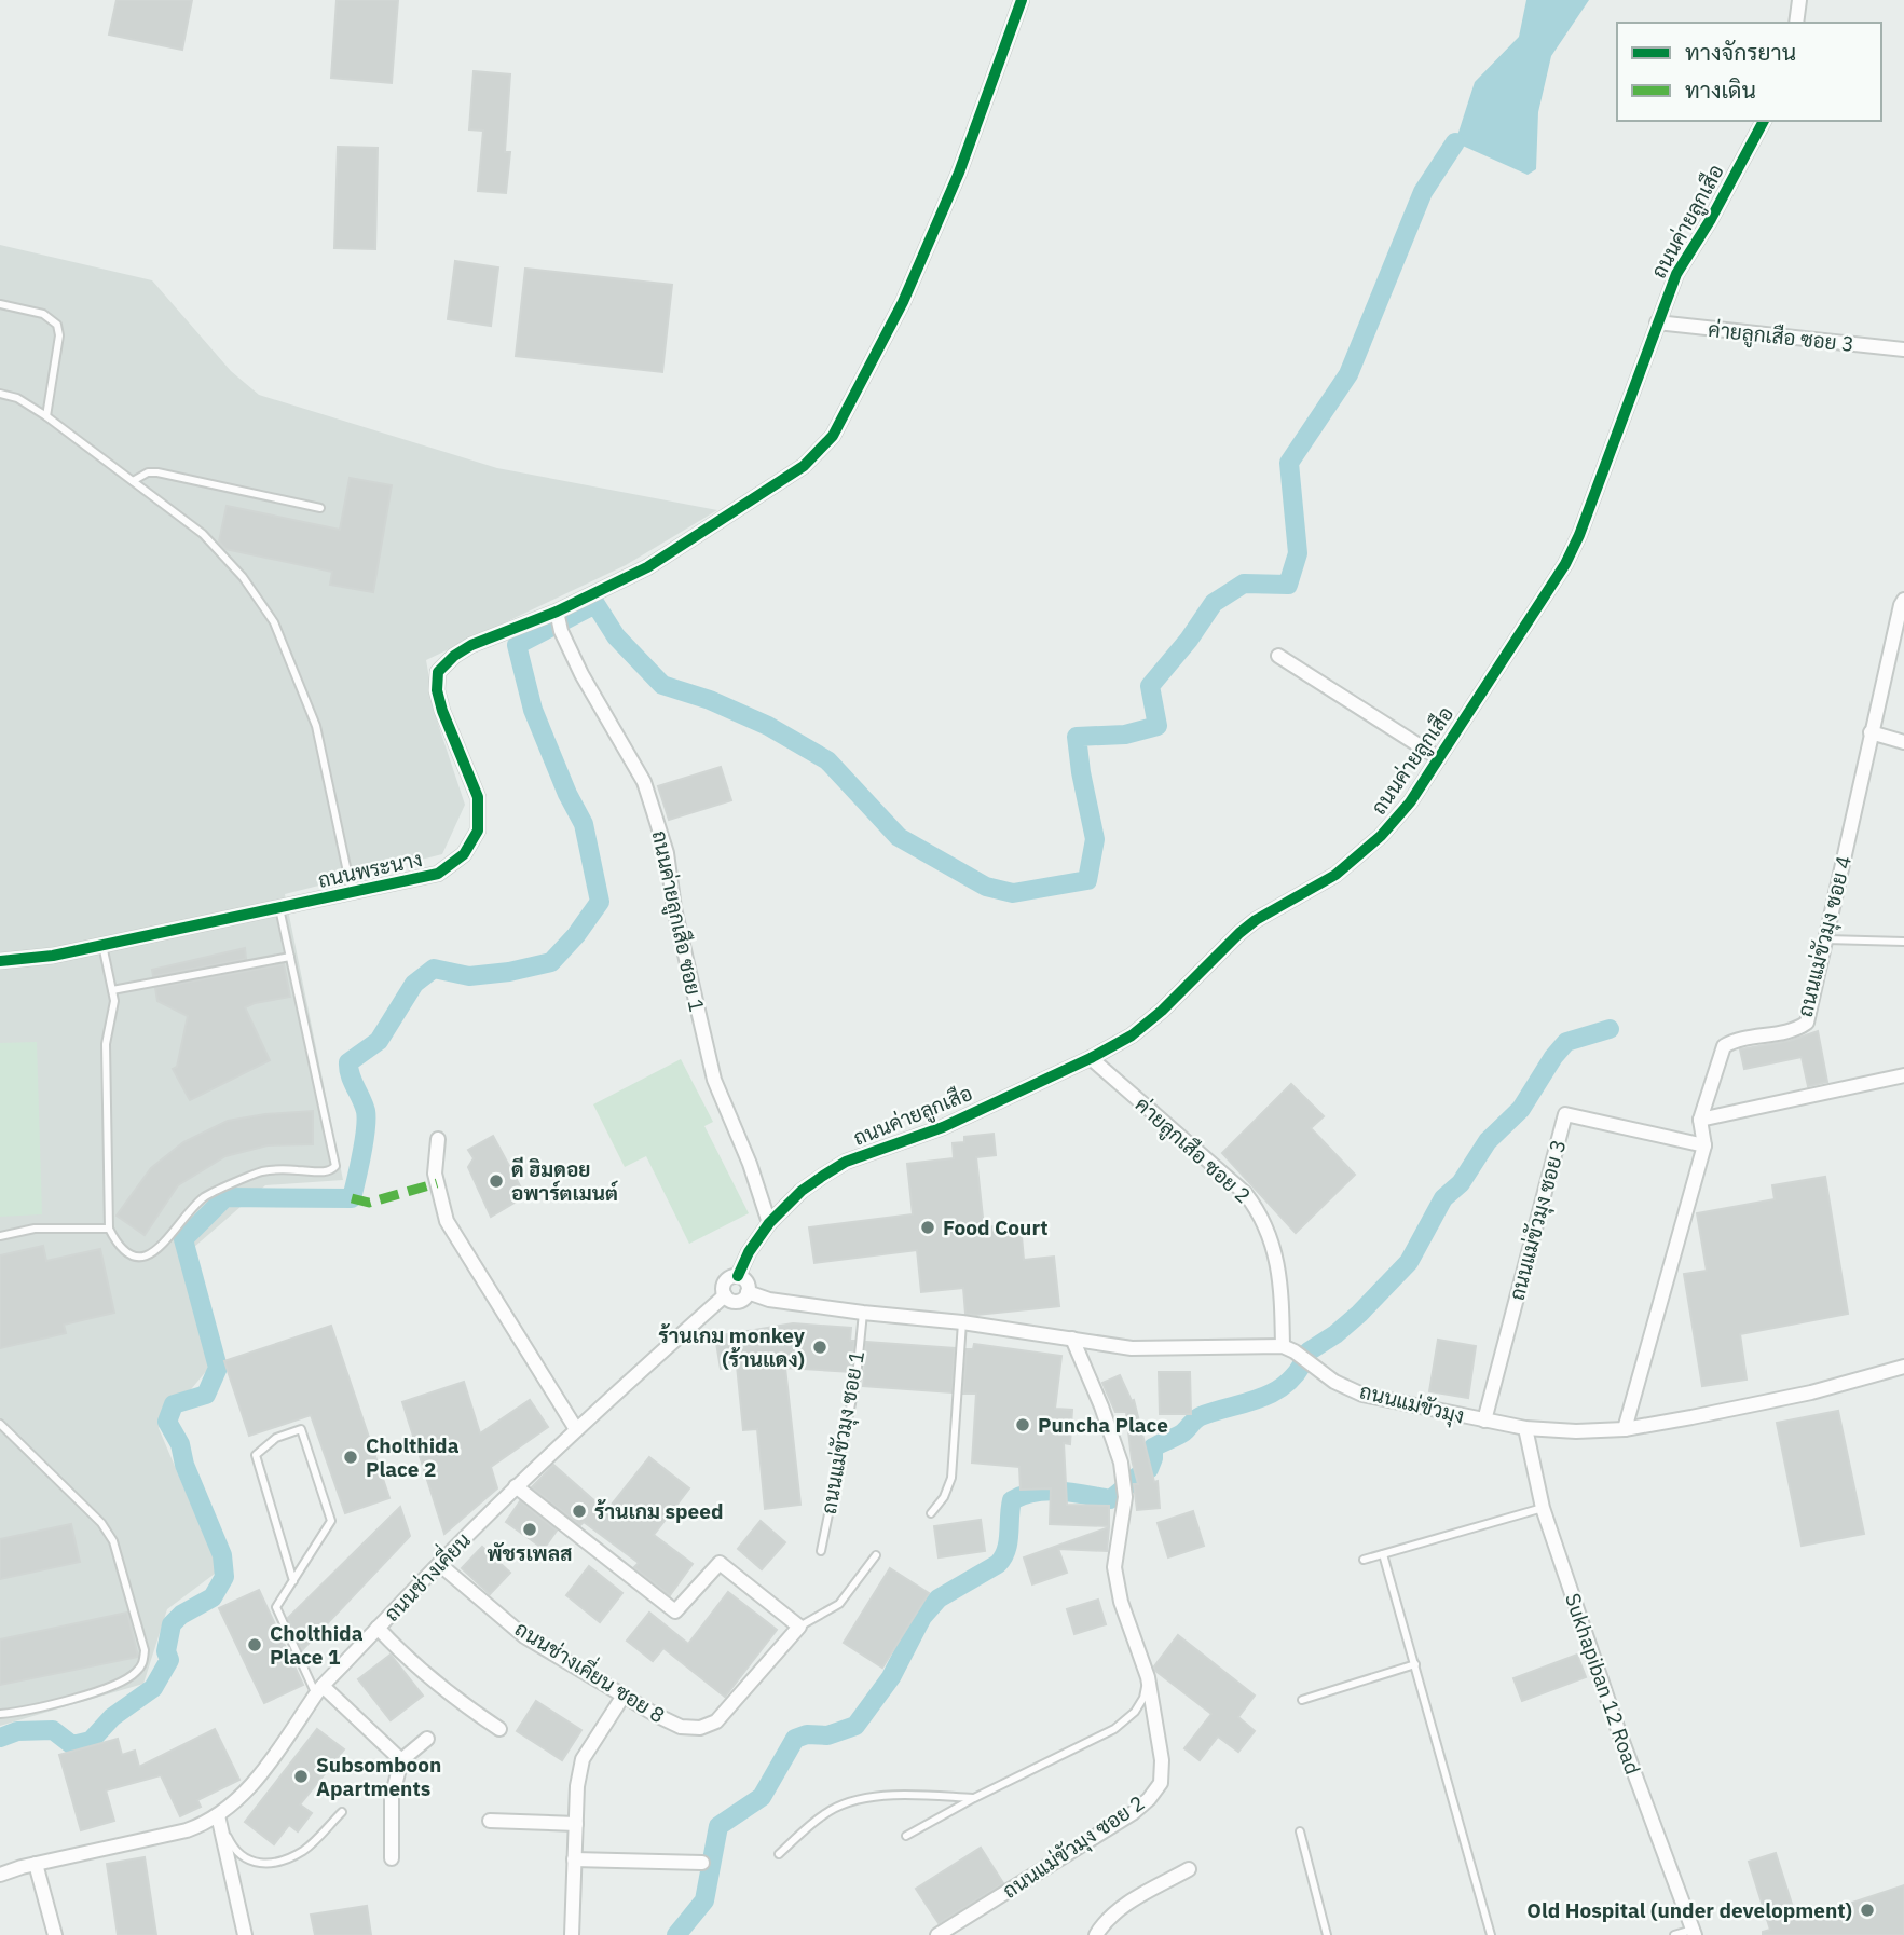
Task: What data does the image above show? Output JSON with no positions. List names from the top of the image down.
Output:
{
  "streets": {
    "street": [
      "ถนนค่ายลูกเสือ",
      "ค่ายลูกเสือ ซอย 3",
      "ถนนพระนาง",
      "ถนนค่ายลูกเสือ ซอย 1",
      "ถนนแม่ขัวมุง ซอย 4",
      "ค่ายลูกเสือ ซอย 2",
      "ถนนแม่ขัวมุง ซอย 3",
      "ถนนแม่ขัวมุง",
      "ถนนช่างเคี่ยน",
      "ถนนช่างเคี่ยน ซอย 8",
      "Sukhapiban 12 Road",
      "ถนนแม่ขัวมุง ซอย 2"
    ],
    "lane": ["ถนนแม่ขัวมุง ซอย 1"]
  },
  "crossings": [
    ["ถนนค่ายลูกเสือ", "ค่ายลูกเสือ ซอย 3"],
    ["ถนนค่ายลูกเสือ", "ถนนค่ายลูกเสือ ซอย 1"],
    ["ถนนค่ายลูกเสือ", "ค่ายลูกเสือ ซอย 2"],
    ["ถนนค่ายลูกเสือ", "ถนนช่างเคี่ยน"],
    ["ถนนพระนาง", "ถนนค่ายลูกเสือ ซอย 1"],
    ["ถนนแม่ขัวมุง ซอย 4", "ถนนแม่ขัวมุง ซอย 3"],
    ["ถนนแม่ขัวมุง ซอย 4", "ถนนแม่ขัวมุง"],
    ["ค่ายลูกเสือ ซอย 2", "ถนนแม่ขัวมุง"],
    ["ถนนแม่ขัวมุง ซอย 3", "ถนนแม่ขัวมุง"],
    ["ถนนแม่ขัวมุง", "Sukhapiban 12 Road"],
    ["ถนนช่างเคี่ยน", "ถนนช่างเคี่ยน ซอย 8"]
  ],
  "places": [
    "ดี ฮิมดอย อพาร์ตเมนต์",
    "Food Court",
    "ร้านเกม monkey (ร้านแดง)",
    "Puncha Place",
    "Cholthida Place 2",
    "ร้านเกม speed",
    "พัชรเพลส",
    "Cholthida Place 1",
    "Subsomboon Apartments",
    "Old Hospital (under development)"
  ],
  "legend": ["ทางจักรยาน", "ทางเดิน"]
}
